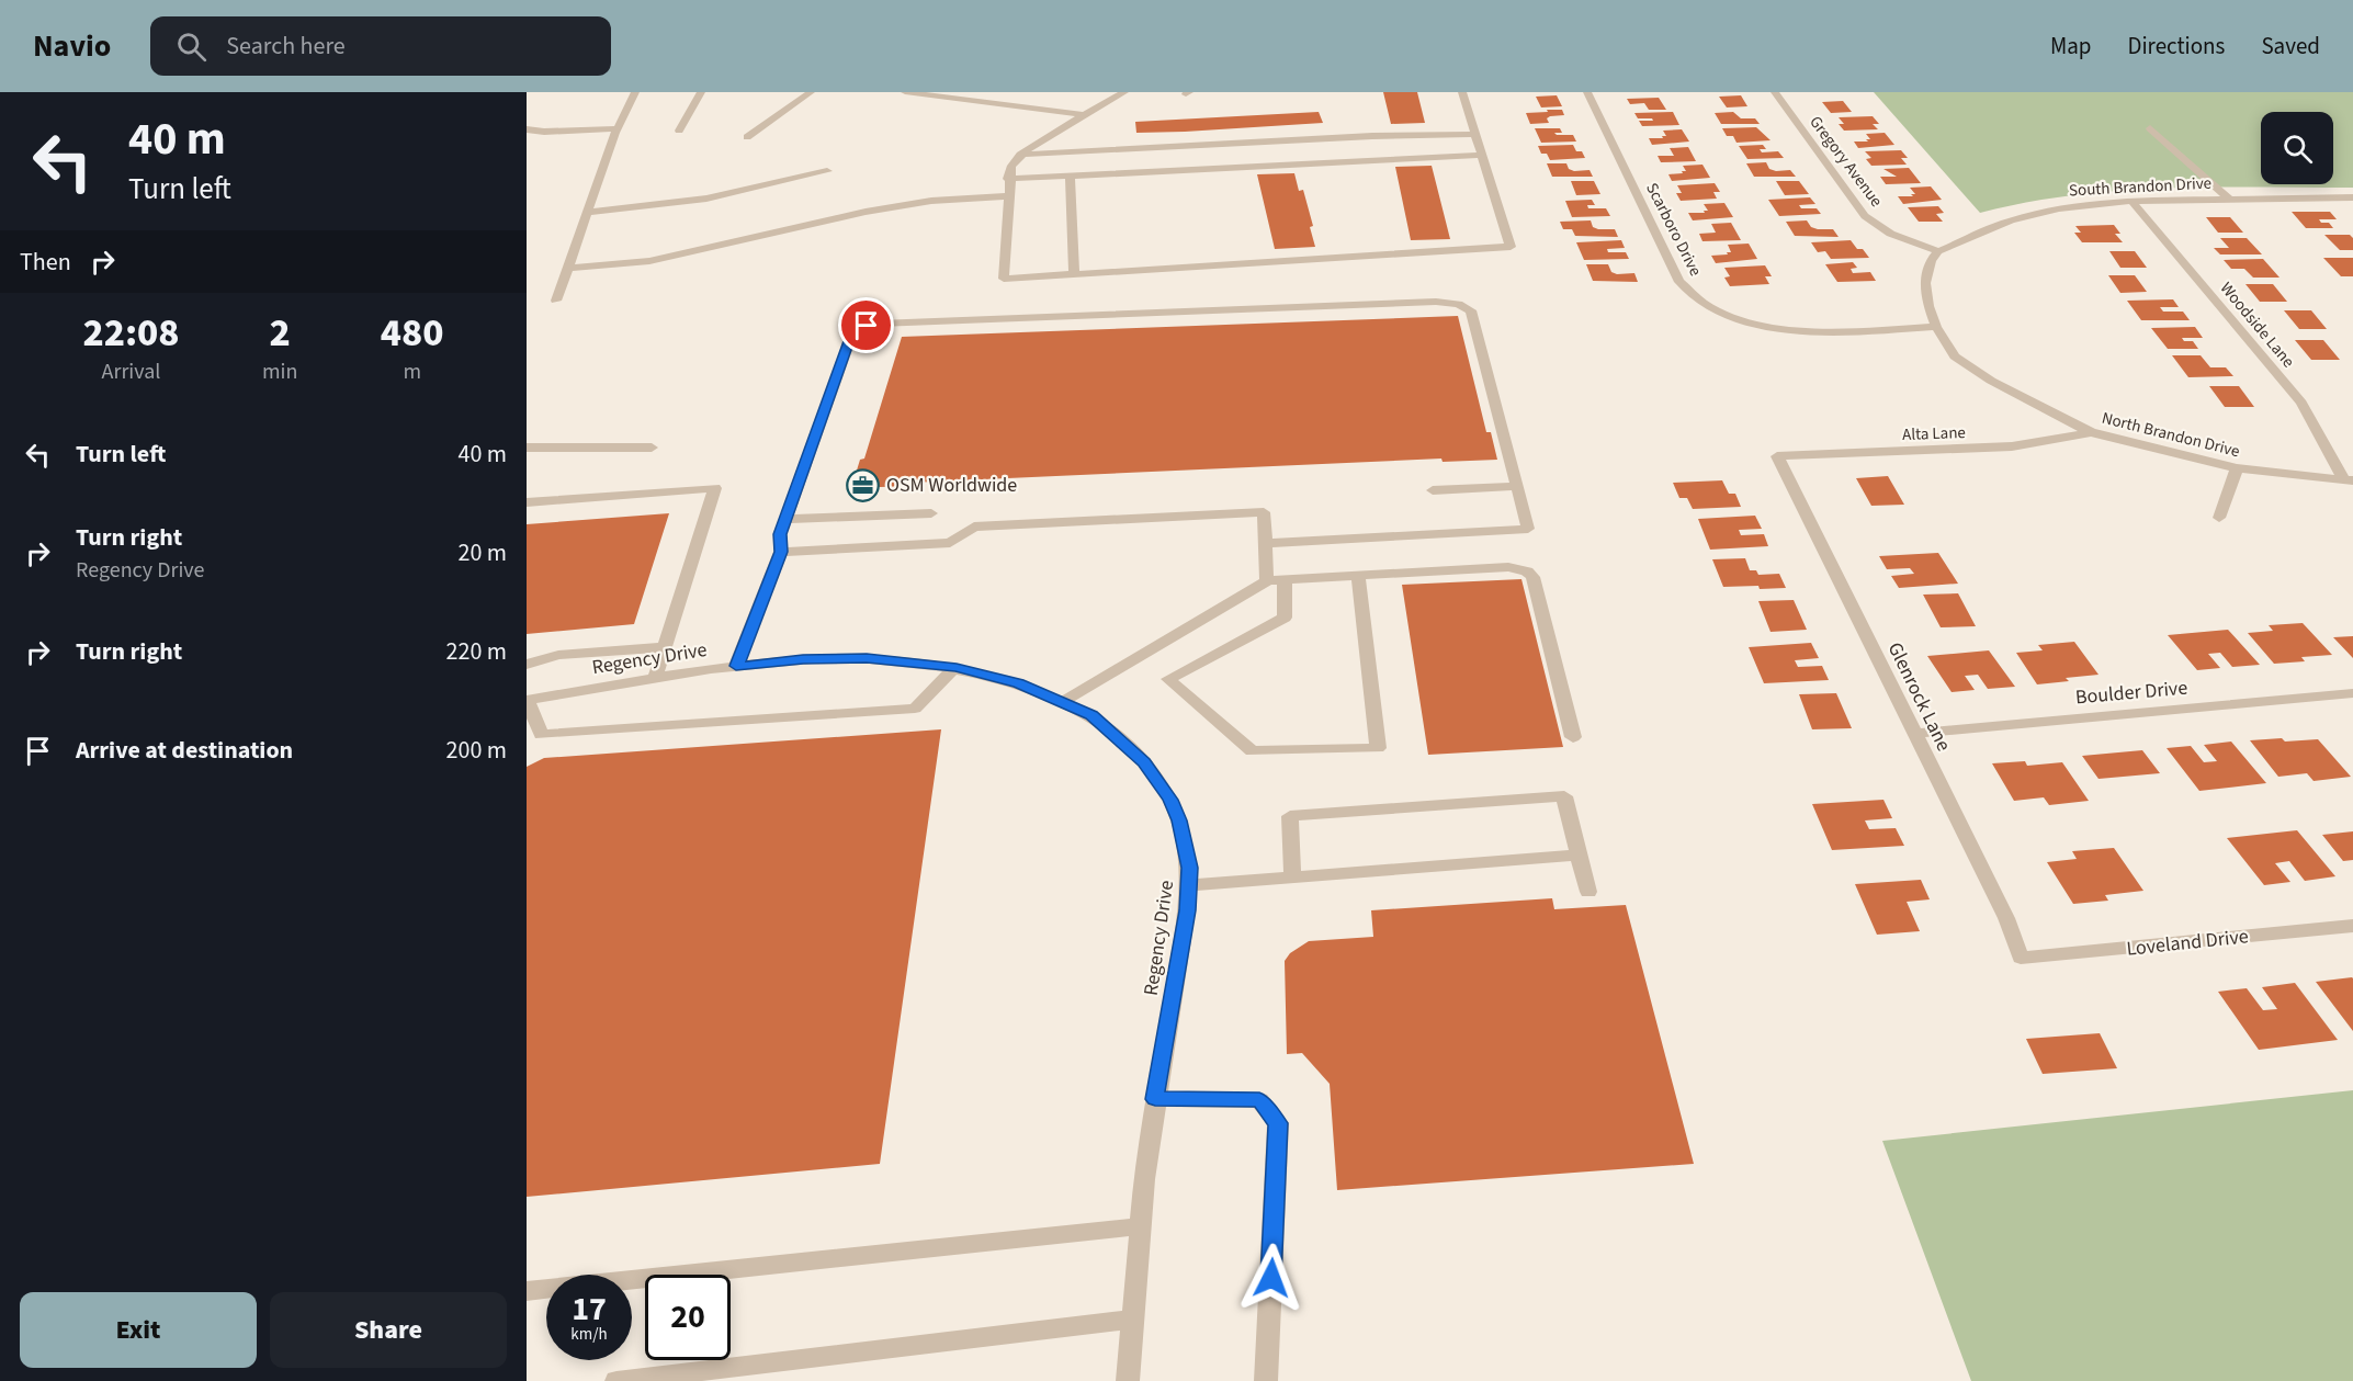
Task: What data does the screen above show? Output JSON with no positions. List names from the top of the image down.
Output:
{
  "streets": {
    "street": [
      "Gregory Avenue",
      "South Brandon Drive",
      "Scarboro Drive",
      "Woodside Lane",
      "Alta Lane",
      "North Brandon Drive",
      "Regency Drive",
      "Boulder Drive",
      "Glenrock Lane",
      "Loveland Drive"
    ]
  },
  "crossings": [
    ["Gregory Avenue", "South Brandon Drive"],
    ["South Brandon Drive", "Woodside Lane"],
    ["Scarboro Drive", "North Brandon Drive"],
    ["Woodside Lane", "North Brandon Drive"],
    ["Alta Lane", "North Brandon Drive"],
    ["Alta Lane", "Glenrock Lane"],
    ["Boulder Drive", "Glenrock Lane"],
    ["Glenrock Lane", "Loveland Drive"]
  ],
  "places": {
    "office": ["OSM Worldwide"]
  },
  "page": {
    "header": "Navio",
    "search": "Search here",
    "nav": ["Map", "Directions", "Saved"],
    "turn": ["40 m", "Turn left"],
    "then": "Then",
    "eta": [
      "22:08",
      "Arrival",
      "2",
      "min",
      "480",
      "m"
    ],
    "list": [
      {
        "name": "Turn left",
        "value": "40 m"
      },
      {
        "name": "Turn right",
        "note": "Regency Drive",
        "value": "20 m"
      },
      {
        "name": "Turn right",
        "value": "220 m"
      },
      {
        "name": "Arrive at destination",
        "value": "200 m"
      }
    ],
    "speed": "17 km/h",
    "limit": "20",
    "buttons": ["Exit", "Share"]
  }
}
